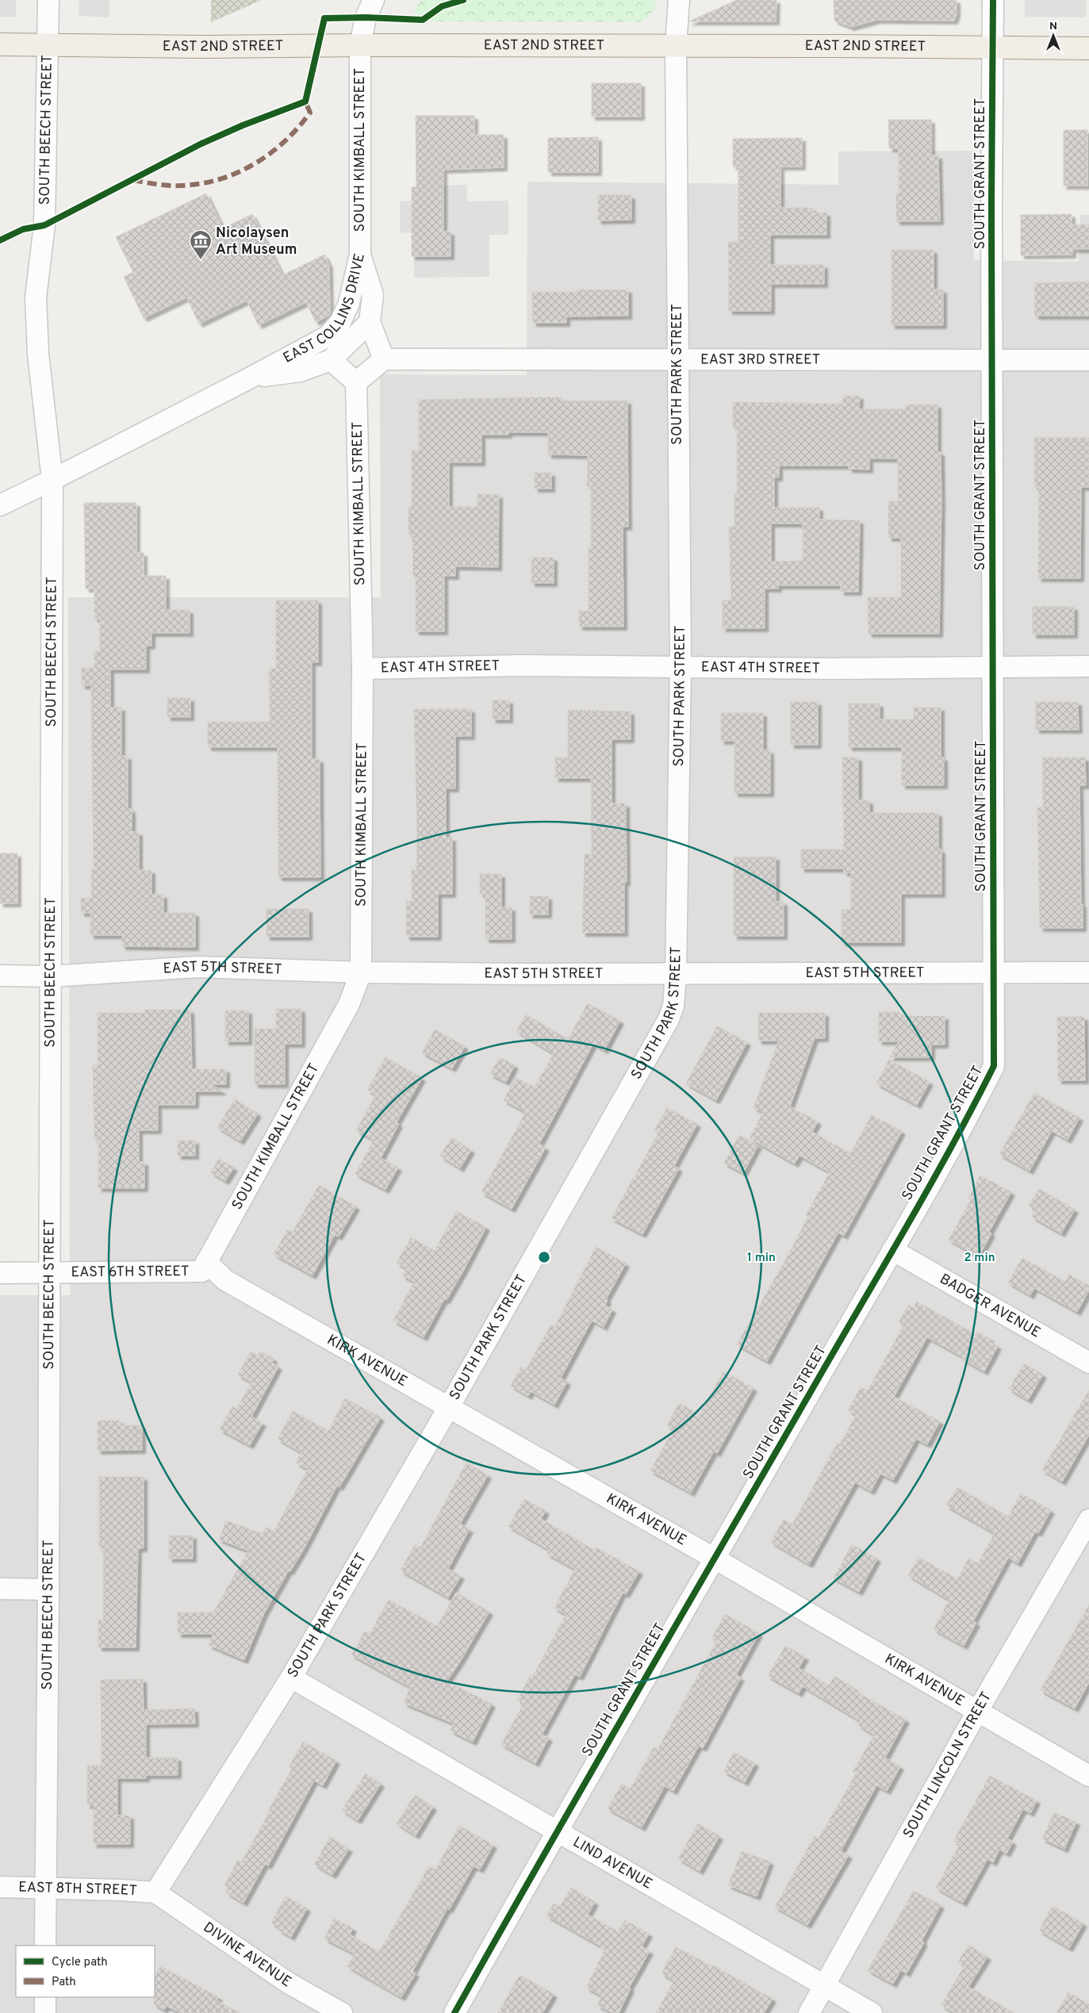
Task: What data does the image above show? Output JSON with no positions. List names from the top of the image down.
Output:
{
  "streets": {
    "main road": ["EAST 2ND STREET"],
    "street": [
      "SOUTH BEECH STREET",
      "SOUTH KIMBALL STREET",
      "SOUTH GRANT STREET",
      "EAST COLLINS DRIVE",
      "EAST 3RD STREET",
      "SOUTH PARK STREET",
      "EAST 4TH STREET",
      "EAST 5TH STREET",
      "EAST 6TH STREET",
      "BADGER AVENUE",
      "KIRK AVENUE",
      "SOUTH LINCOLN STREET",
      "LIND AVENUE",
      "EAST 8TH STREET",
      "DIVINE AVENUE"
    ]
  },
  "crossings": [
    ["EAST 2ND STREET", "SOUTH BEECH STREET"],
    ["EAST 2ND STREET", "SOUTH KIMBALL STREET"],
    ["EAST 2ND STREET", "SOUTH GRANT STREET"],
    ["EAST 2ND STREET", "SOUTH PARK STREET"],
    ["SOUTH BEECH STREET", "EAST COLLINS DRIVE"],
    ["SOUTH BEECH STREET", "EAST 5TH STREET"],
    ["SOUTH BEECH STREET", "EAST 6TH STREET"],
    ["SOUTH BEECH STREET", "EAST 8TH STREET"],
    ["SOUTH KIMBALL STREET", "EAST COLLINS DRIVE"],
    ["SOUTH KIMBALL STREET", "EAST 4TH STREET"],
    ["SOUTH KIMBALL STREET", "EAST 5TH STREET"],
    ["SOUTH KIMBALL STREET", "EAST 6TH STREET"],
    ["SOUTH KIMBALL STREET", "KIRK AVENUE"],
    ["SOUTH GRANT STREET", "EAST 3RD STREET"],
    ["SOUTH GRANT STREET", "EAST 4TH STREET"],
    ["SOUTH GRANT STREET", "EAST 5TH STREET"],
    ["SOUTH GRANT STREET", "BADGER AVENUE"],
    ["SOUTH GRANT STREET", "KIRK AVENUE"],
    ["SOUTH GRANT STREET", "LIND AVENUE"],
    ["EAST 3RD STREET", "SOUTH PARK STREET"],
    ["SOUTH PARK STREET", "EAST 4TH STREET"],
    ["SOUTH PARK STREET", "EAST 5TH STREET"],
    ["SOUTH PARK STREET", "KIRK AVENUE"],
    ["SOUTH PARK STREET", "LIND AVENUE"],
    ["SOUTH PARK STREET", "EAST 8TH STREET"],
    ["SOUTH PARK STREET", "DIVINE AVENUE"],
    ["EAST 6TH STREET", "KIRK AVENUE"],
    ["KIRK AVENUE", "SOUTH LINCOLN STREET"],
    ["SOUTH LINCOLN STREET", "LIND AVENUE"],
    ["EAST 8TH STREET", "DIVINE AVENUE"]
  ],
  "places": {
    "museum": ["Nicolaysen Art Museum"]
  },
  "legend": ["Cycle path", "Path"],
  "north": "top",
  "rings": ["1 min", "2 min"]
}
